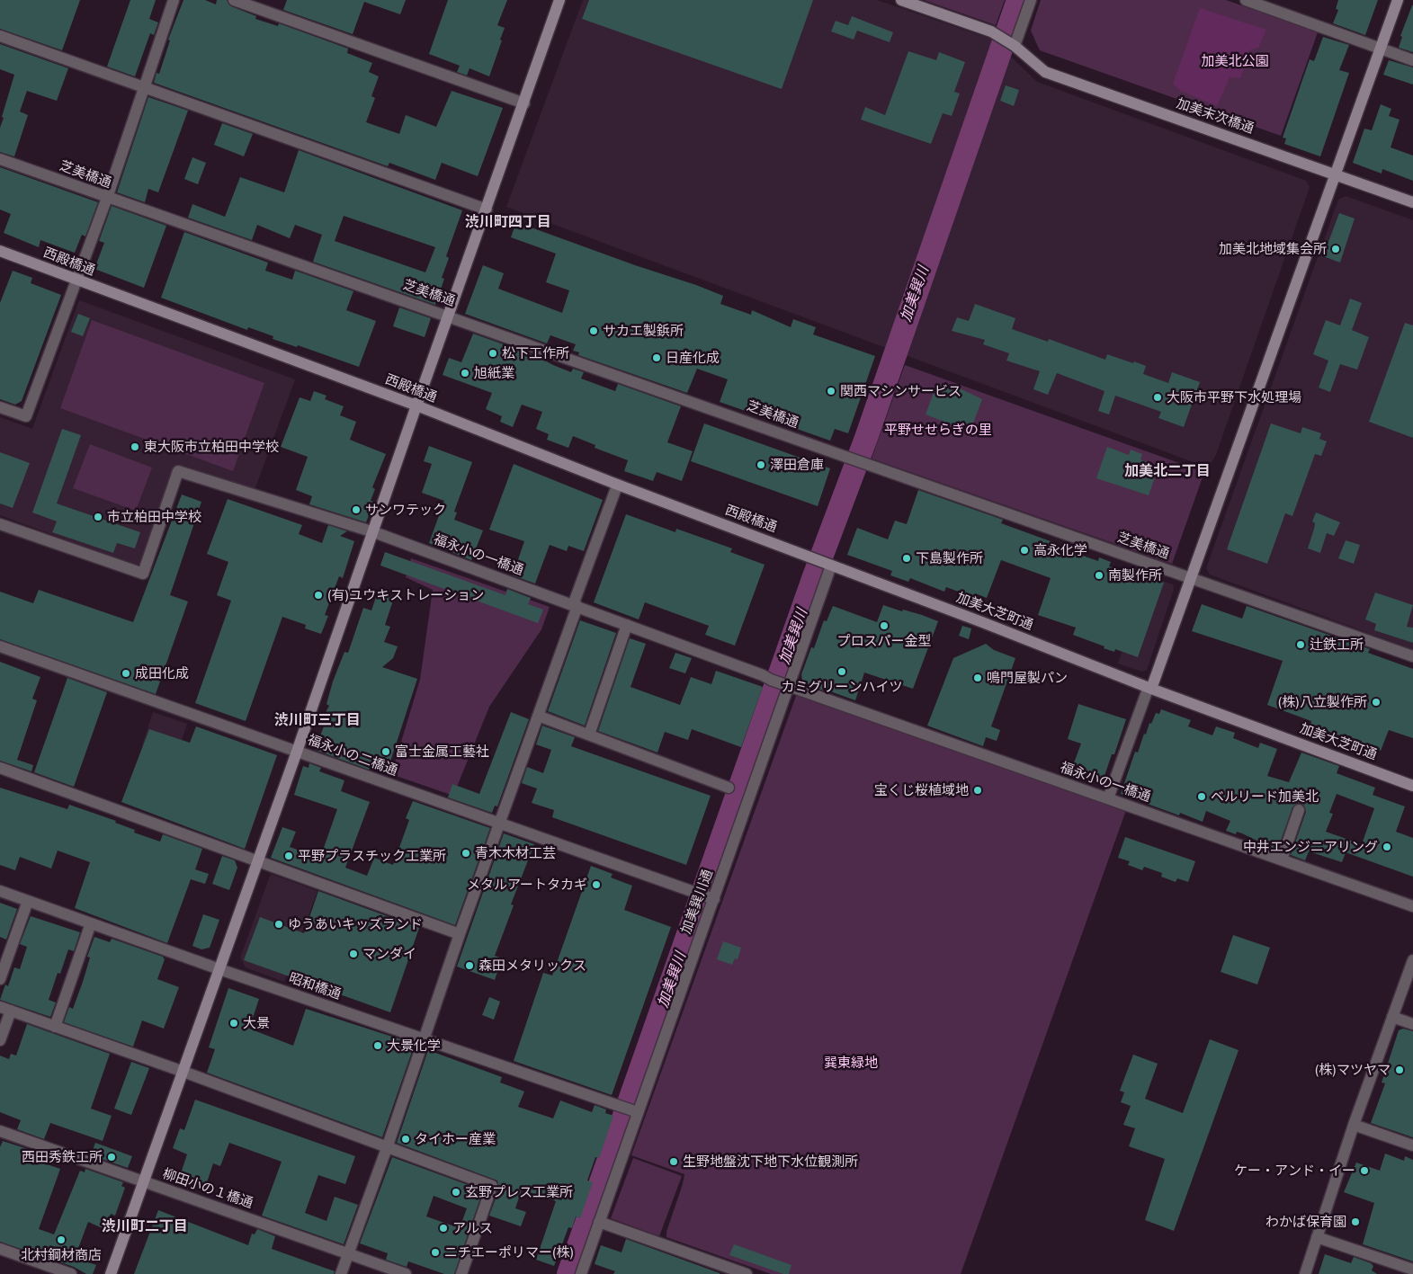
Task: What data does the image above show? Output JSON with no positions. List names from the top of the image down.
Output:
{
  "streets": {
    "street": [
      "加美末次橋通",
      "芝美橋通",
      "西殿橋通",
      "福永小の一橋通",
      "加美大芝町通",
      "福永小の二橋通",
      "加美巽川通",
      "昭和橋通",
      "柳田小の１橋通"
    ]
  },
  "crossings": [
    ["西殿橋通", "加美大芝町通"],
    ["西殿橋通", "加美巽川通"],
    ["福永小の一橋通", "加美巽川通"],
    ["加美大芝町通", "加美巽川通"],
    ["福永小の二橋通", "加美巽川通"],
    ["加美巽川通", "昭和橋通"]
  ],
  "districts": [
    "渋川町四丁目",
    "加美北二丁目",
    "渋川町三丁目",
    "渋川町二丁目"
  ],
  "water": ["加美巽川"],
  "parks": ["加美北公園", "平野せせらぎの里", "巽東緑地"],
  "places": [
    "加美北地域集会所",
    "サカエ製鋲所",
    "松下工作所",
    "日産化成",
    "旭紙業",
    "関西マシンサービス",
    "大阪市平野下水処理場",
    "東大阪市立柏田中学校",
    "澤田倉庫",
    "サンワテック",
    "市立柏田中学校",
    "高永化学",
    "下島製作所",
    "南製作所",
    "(有)ユウキストレーション",
    "プロスパー金型",
    "辻鉄工所",
    "カミグリーンハイツ",
    "成田化成",
    "鳴門屋製パン",
    "(株)八立製作所",
    "富士金属工藝社",
    "宝くじ桜植域地",
    "ベルリード加美北",
    "中井エンジニアリング",
    "青木木材工芸",
    "平野プラスチック工業所",
    "メタルアートタカギ",
    "ゆうあいキッズランド",
    "マンダイ",
    "森田メタリックス",
    "大景",
    "大景化学",
    "(株)マツヤマ",
    "タイホー産業",
    "西田秀鉄工所",
    "生野地盤沈下地下水位観測所",
    "ケー・アンド・イー",
    "玄野プレス工業所",
    "わかば保育園",
    "アルス",
    "北村鋼材商店",
    "ニチエーポリマー(株)"
  ]
}
